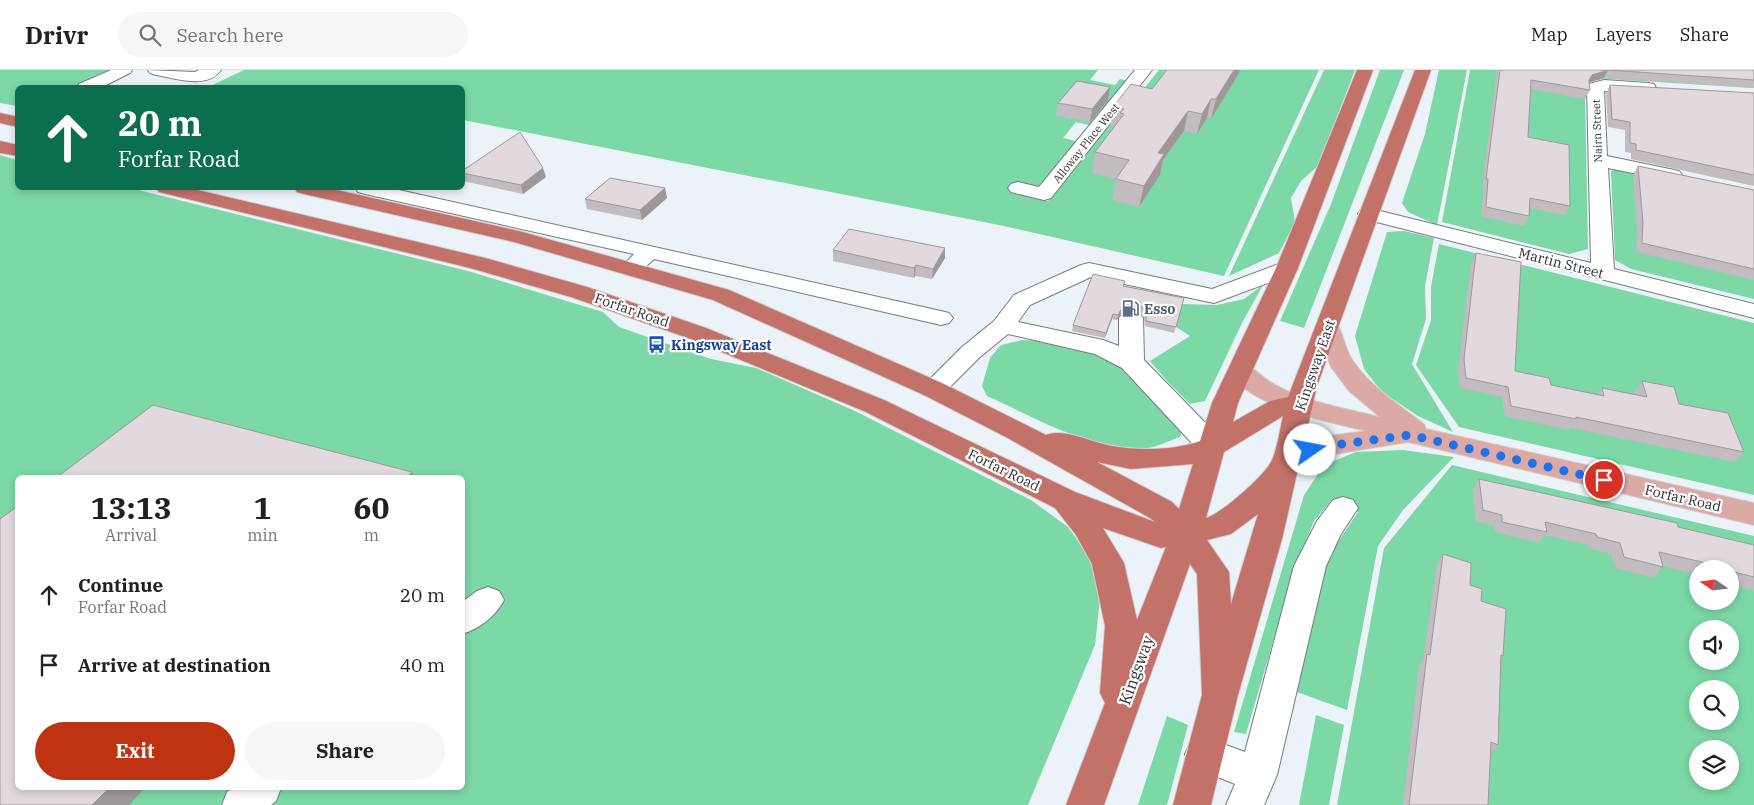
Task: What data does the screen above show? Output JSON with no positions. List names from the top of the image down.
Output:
{
  "streets": {
    "highway": ["Forfar Road", "Kingsway East", "Kingsway"],
    "street": ["Nairn Street", "Alloway Place West", "Martin Street"]
  },
  "crossings": [
    ["Nairn Street", "Martin Street"],
    ["Martin Street", "Kingsway East"],
    ["Forfar Road", "Kingsway East"],
    ["Forfar Road", "Kingsway"]
  ],
  "places": {
    "fuel station": ["Esso"],
    "bus stop": ["Kingsway East"]
  },
  "north": "left",
  "page": {
    "header": "Drivr",
    "search": "Search here",
    "nav": ["Map", "Layers", "Share"],
    "turn": ["20 m", "Forfar Road"],
    "eta": [
      "13:13",
      "Arrival",
      "1",
      "min",
      "60",
      "m"
    ],
    "list": [
      {
        "name": "Continue",
        "note": "Forfar Road",
        "value": "20 m"
      },
      {
        "name": "Arrive at destination",
        "value": "40 m"
      }
    ],
    "buttons": ["Exit", "Share"]
  }
}
